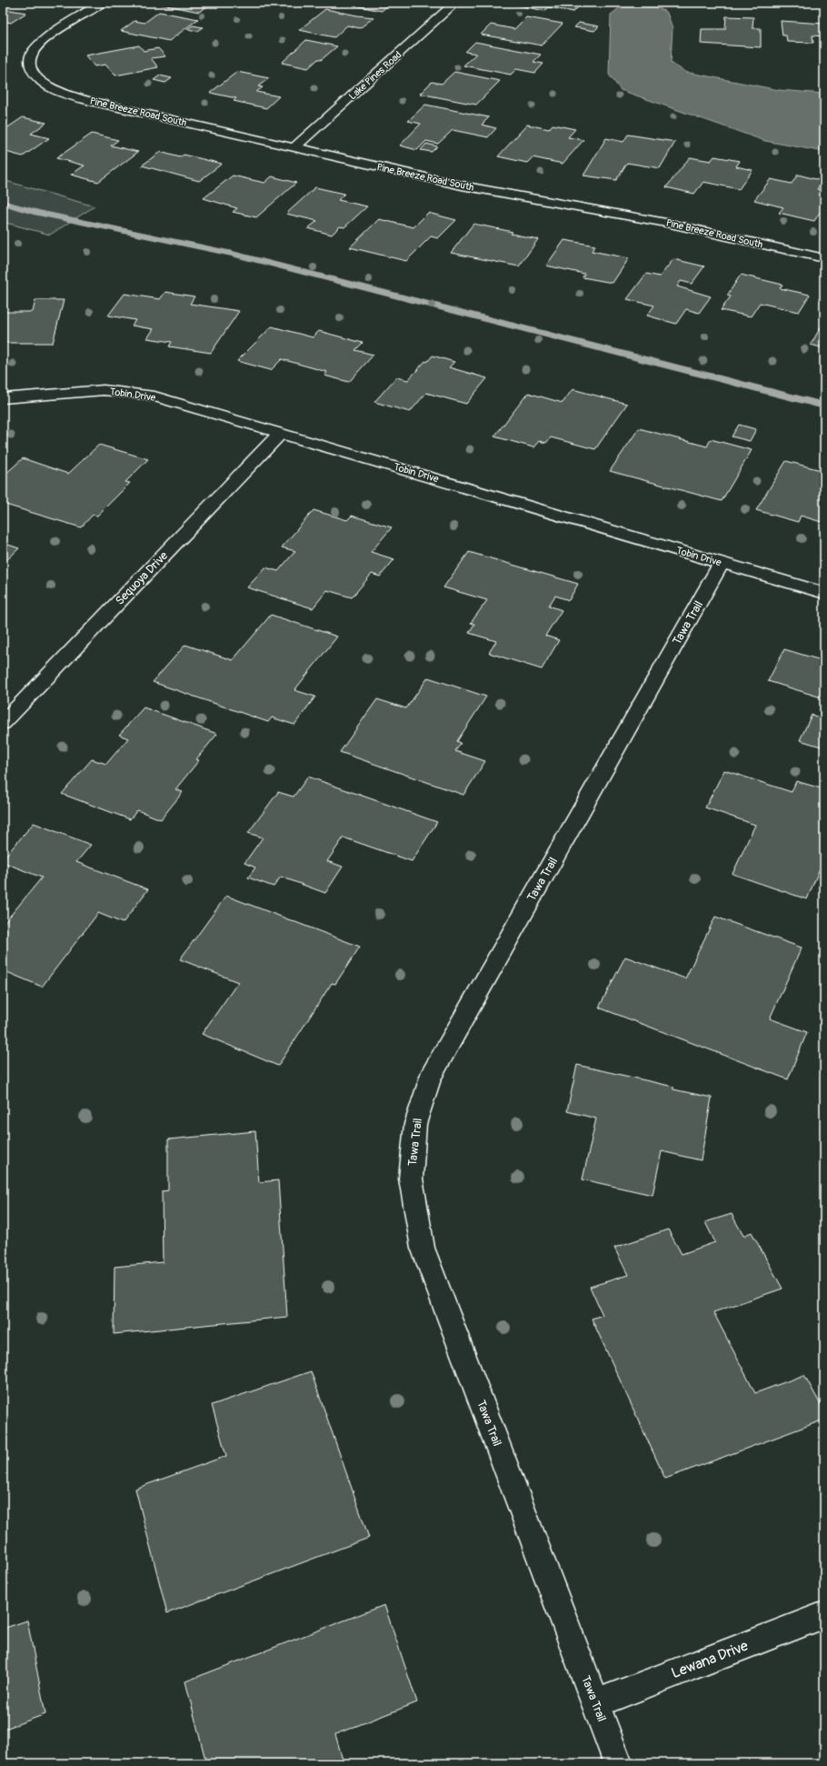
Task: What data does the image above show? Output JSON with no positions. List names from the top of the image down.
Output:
{
  "streets": {
    "street": [
      "Lake Pines Road",
      "Pine Breeze Road South",
      "Tobin Drive",
      "Sequoya Drive",
      "Tawa Trail",
      "Lewana Drive"
    ]
  },
  "crossings": [
    ["Lake Pines Road", "Pine Breeze Road South"],
    ["Tobin Drive", "Sequoya Drive"],
    ["Tobin Drive", "Tawa Trail"],
    ["Tawa Trail", "Lewana Drive"]
  ]
}
